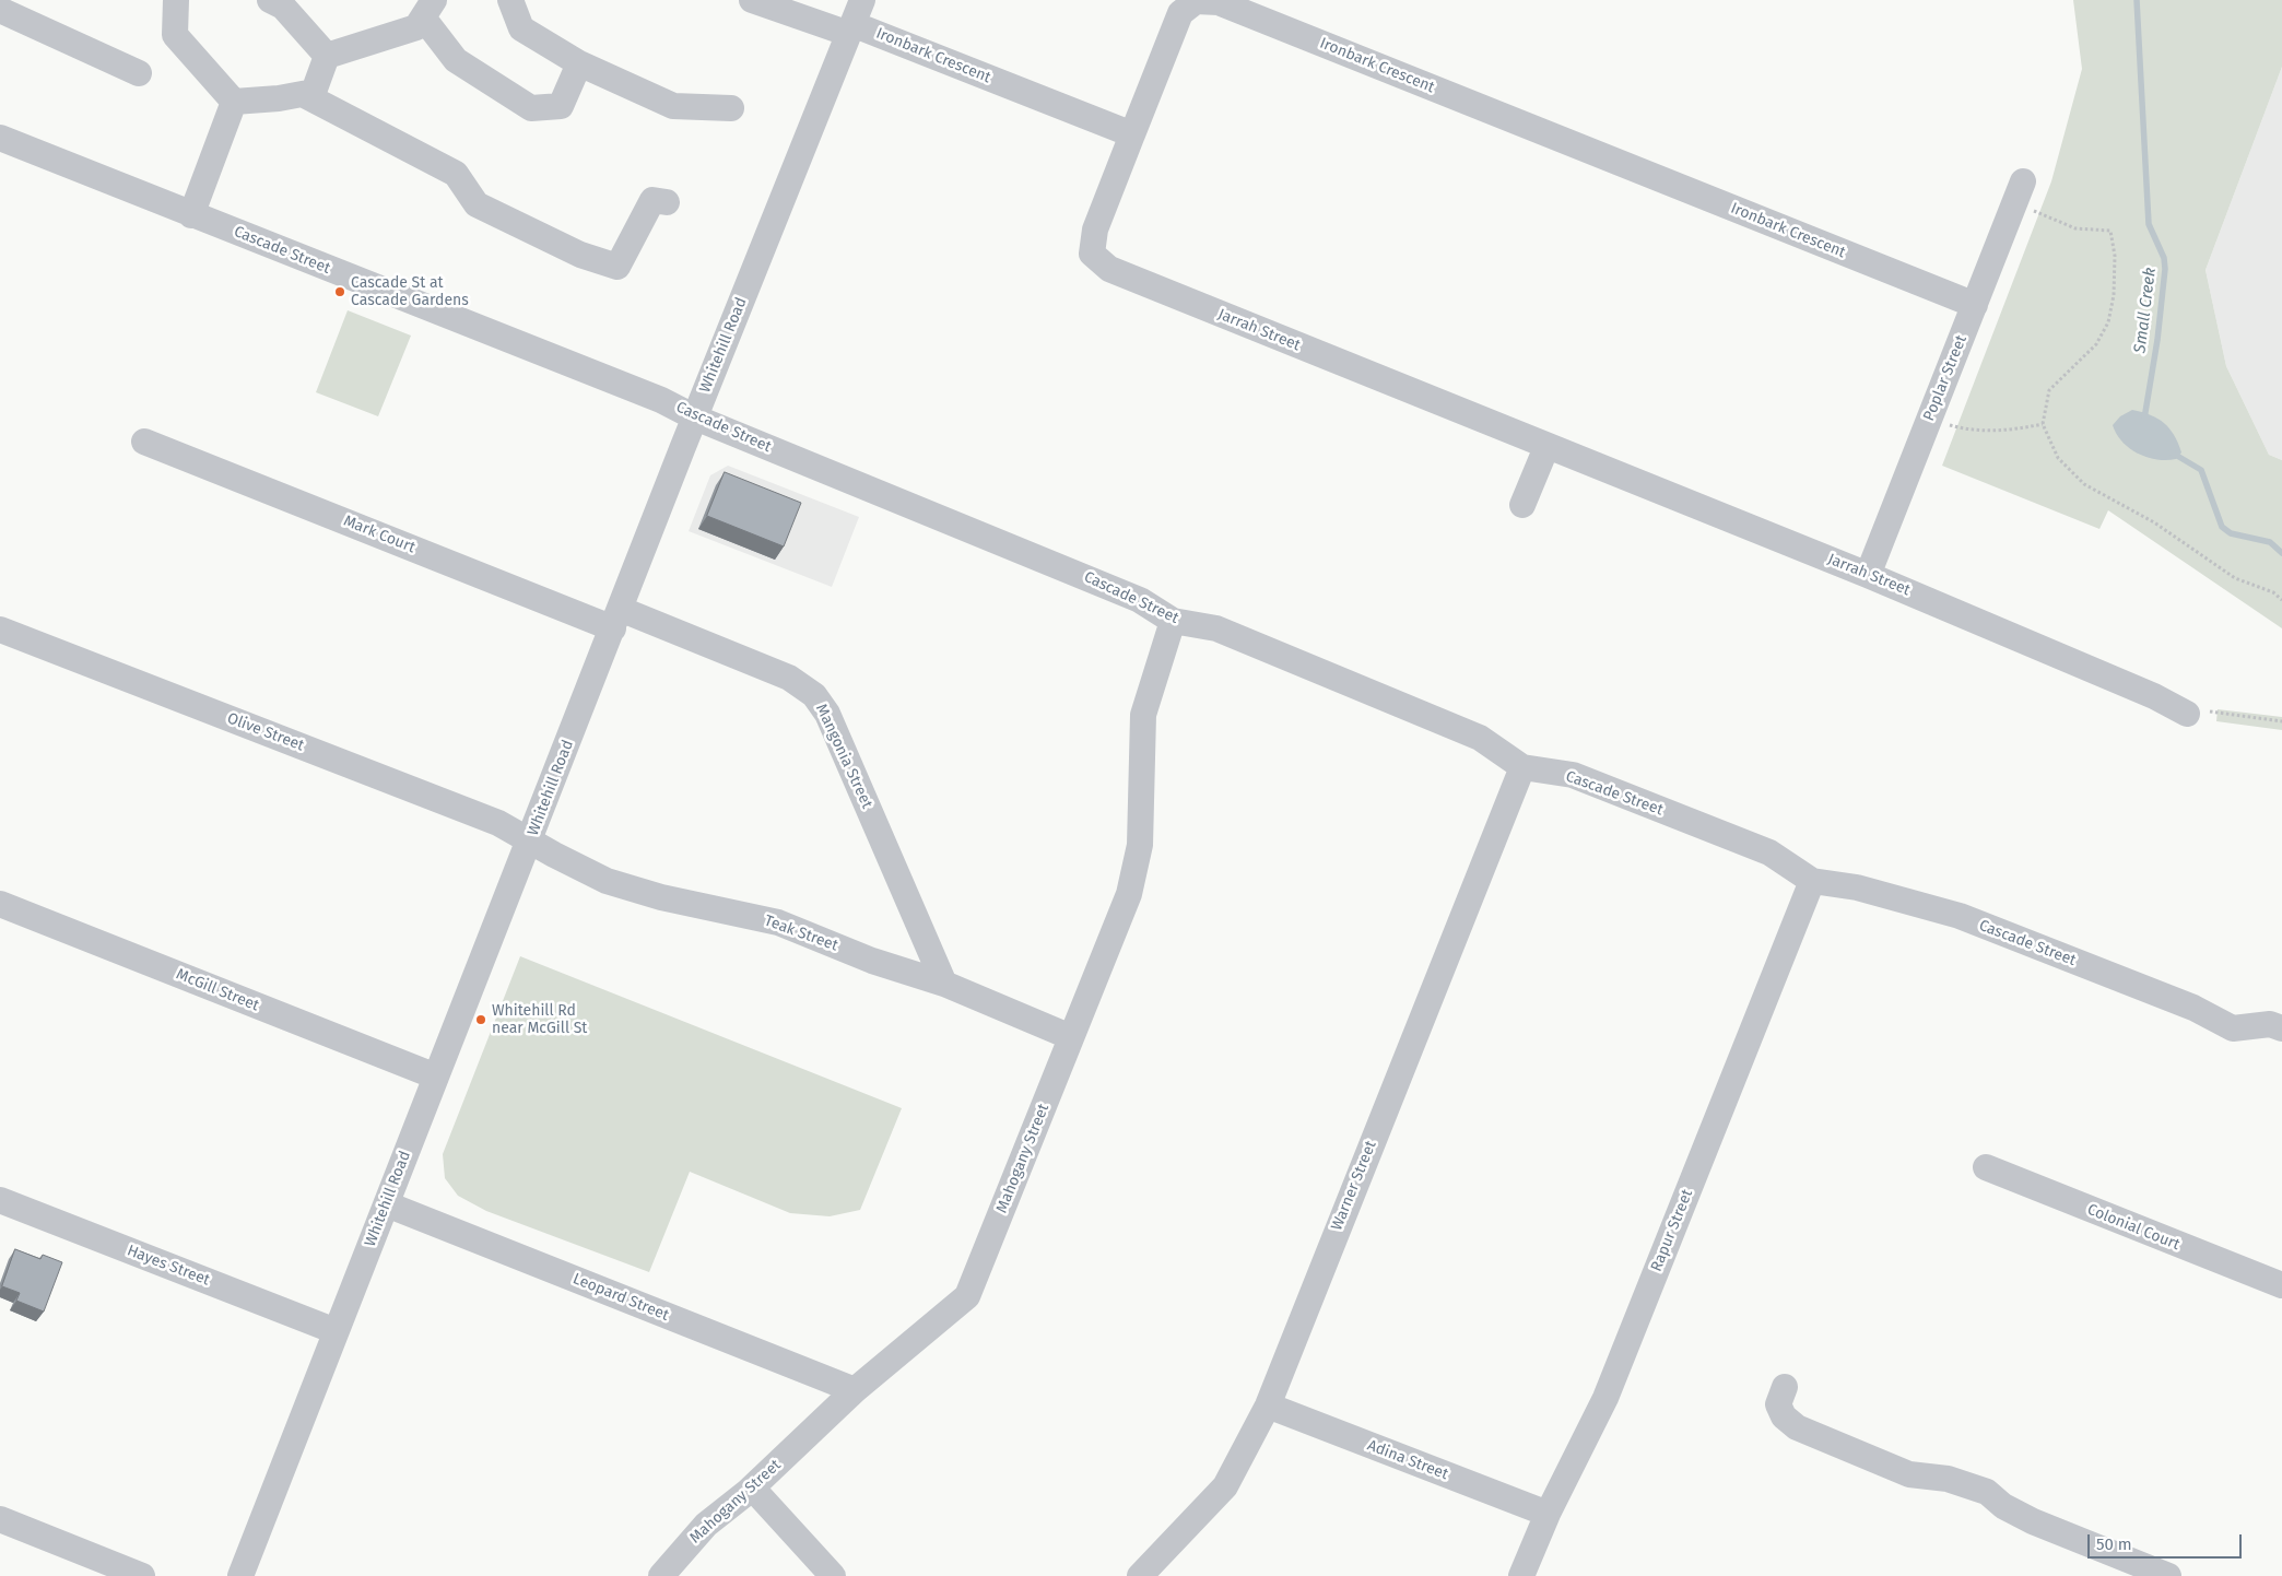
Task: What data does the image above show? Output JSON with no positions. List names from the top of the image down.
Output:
{
  "streets": {
    "street": [
      "Ironbark Crescent",
      "Cascade Street",
      "Jarrah Street",
      "Whitehill Road",
      "Poplar Street",
      "Mark Court",
      "Olive Street",
      "Mangonia Street",
      "Teak Street",
      "McGill Street",
      "Mahogany Street",
      "Warner Street",
      "Colonial Court",
      "Rapur Street",
      "Hayes Street",
      "Leopard Street",
      "Adina Street"
    ]
  },
  "crossings": [
    ["Ironbark Crescent", "Jarrah Street"],
    ["Ironbark Crescent", "Whitehill Road"],
    ["Ironbark Crescent", "Poplar Street"],
    ["Cascade Street", "Whitehill Road"],
    ["Cascade Street", "Mahogany Street"],
    ["Cascade Street", "Warner Street"],
    ["Cascade Street", "Rapur Street"],
    ["Jarrah Street", "Poplar Street"],
    ["Whitehill Road", "Mark Court"],
    ["Whitehill Road", "Olive Street"],
    ["Whitehill Road", "Mangonia Street"],
    ["Whitehill Road", "Teak Street"],
    ["Whitehill Road", "McGill Street"],
    ["Whitehill Road", "Hayes Street"],
    ["Whitehill Road", "Leopard Street"],
    ["Mark Court", "Mangonia Street"],
    ["Olive Street", "Teak Street"],
    ["Mangonia Street", "Teak Street"],
    ["Teak Street", "Mahogany Street"],
    ["Mahogany Street", "Leopard Street"],
    ["Warner Street", "Adina Street"],
    ["Rapur Street", "Adina Street"]
  ],
  "water": ["Small Creek"],
  "places": ["Cascade St at Cascade Gardens", "Whitehill Rd near McGill St"],
  "scale_bar": "50 m"
}
